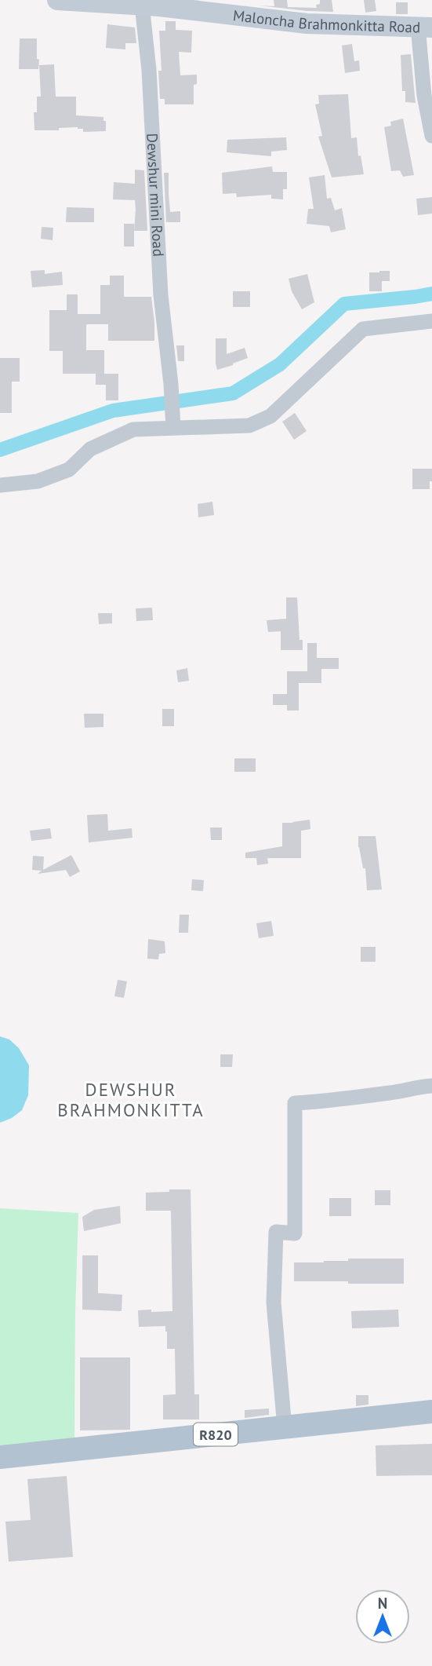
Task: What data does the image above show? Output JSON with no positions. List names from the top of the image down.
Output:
{
  "streets": {
    "main road": ["R820"],
    "street": ["Maloncha Brahmonkitta Road", "Dewshur mini Road"]
  },
  "crossings": [
    ["Maloncha Brahmonkitta Road", "Dewshur mini Road"]
  ],
  "districts": ["DEWSHUR BRAHMONKITTA"],
  "north": "top"
}
